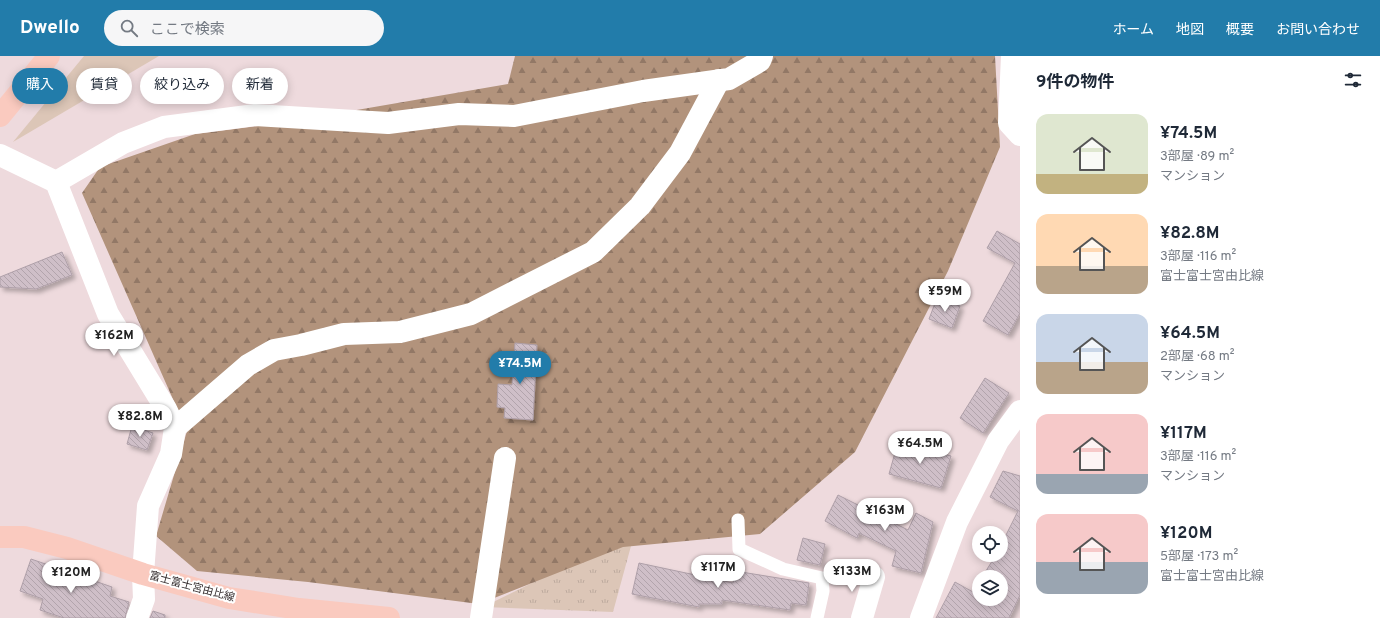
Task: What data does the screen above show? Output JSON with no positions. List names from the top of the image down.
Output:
{
  "streets": {
    "main road": ["富士富士宮由比線"]
  },
  "page": {
    "header": "Dwello",
    "search": "ここで検索",
    "nav": [
      "ホーム",
      "地図",
      "概要",
      "お問い合わせ"
    ],
    "heading": "9件の物件",
    "chip": [
      "購入",
      "賃貸",
      "絞り込み",
      "新着"
    ],
    "list": [
      {
        "name": "¥74.5M",
        "note": "3部屋 · 89 m² · マンション"
      },
      {
        "name": "¥82.8M",
        "note": "3部屋 · 116 m² · 富士富士宮由比線"
      },
      {
        "name": "¥64.5M",
        "note": "2部屋 · 68 m² · マンション"
      },
      {
        "name": "¥117M",
        "note": "3部屋 · 116 m² · マンション"
      },
      {
        "name": "¥120M",
        "note": "5部屋 · 173 m² · 富士富士宮由比線"
      }
    ],
    "price": [
      "¥59M",
      "¥162M",
      "¥74.5M",
      "¥82.8M",
      "¥64.5M",
      "¥163M",
      "¥117M",
      "¥133M",
      "¥120M"
    ]
  }
}
